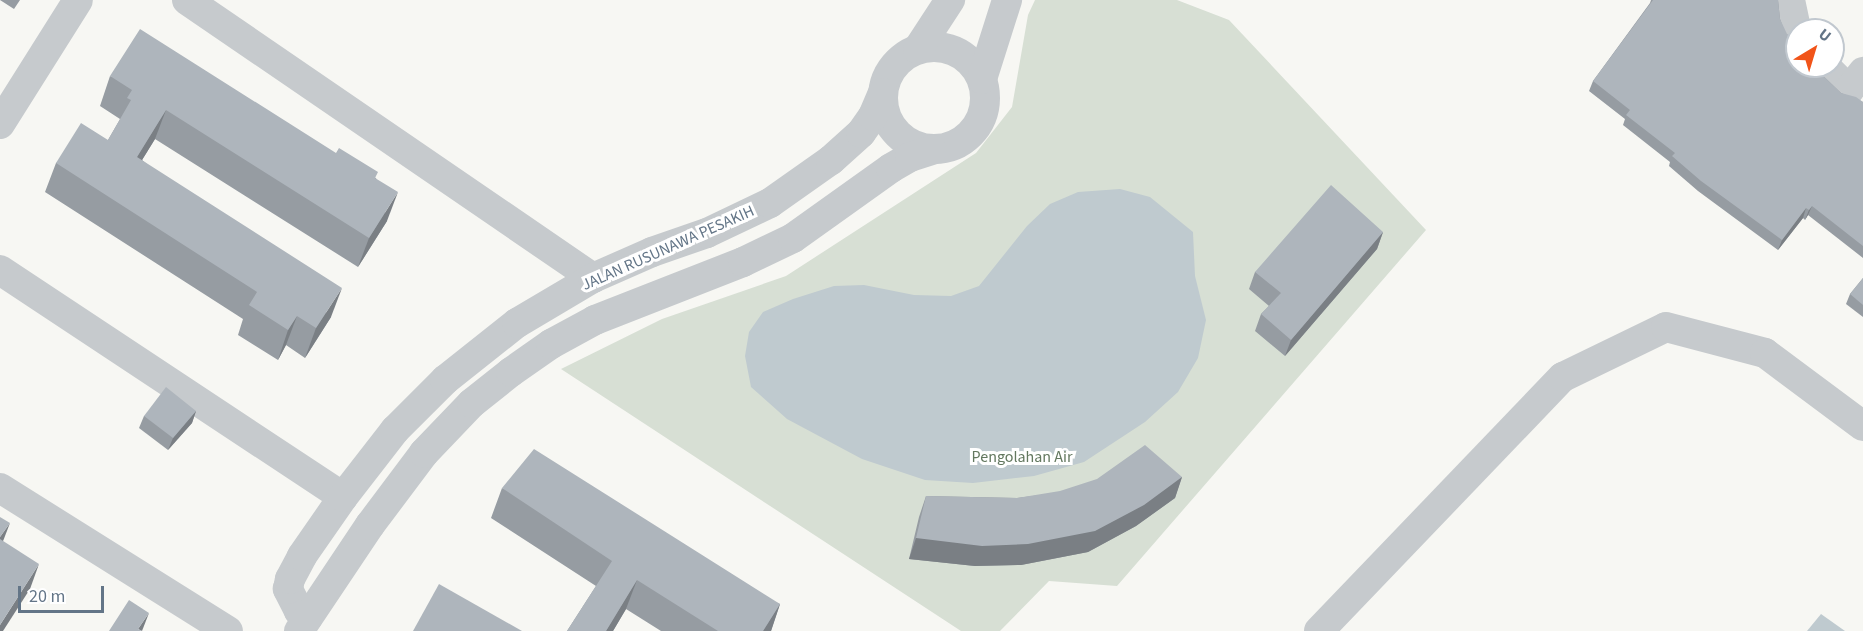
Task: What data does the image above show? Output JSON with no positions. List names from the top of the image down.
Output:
{
  "streets": {
    "street": ["JALAN RUSUNAWA PESAKIH"]
  },
  "parks": ["Pengolahan Air"],
  "scale_bar": "20 m",
  "north": "top right"
}
